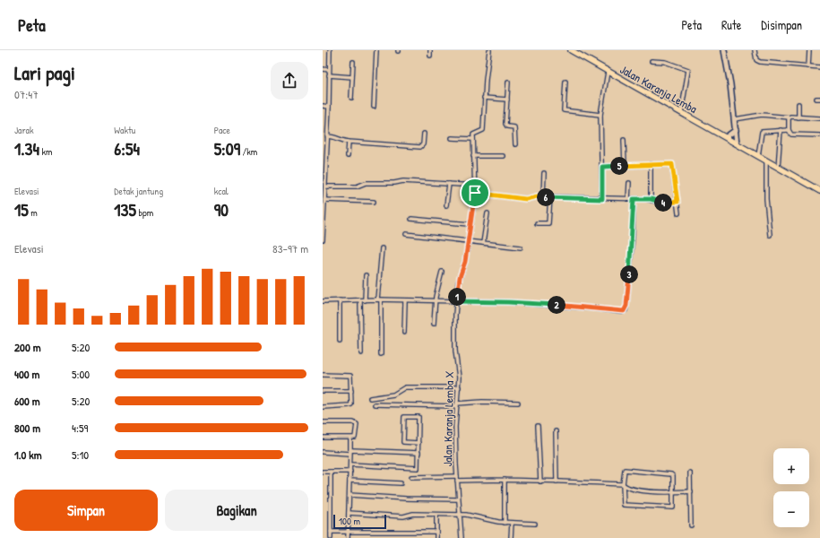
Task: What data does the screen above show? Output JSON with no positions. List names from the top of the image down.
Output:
{
  "streets": {
    "main road": ["Jalan Karanja Lemba"],
    "street": ["Jalan Karanja Lemba X"]
  },
  "scale_bar": "100 m",
  "page": {
    "header": "Peta",
    "nav": ["Peta", "Rute", "Disimpan"],
    "heading": ["Lari pagi", "07:47"],
    "stats": [
      ["Jarak", "1.34 km"],
      ["Waktu", "6:54"],
      ["Pace", "5:09 /km"],
      ["Elevasi", "15 m"],
      ["Detak jantung", "135 bpm"],
      ["kcal", "90"]
    ],
    "pins": [
      "5",
      "6",
      "4",
      "3",
      "1",
      "2"
    ],
    "chart": ["Elevasi", "83–97 m"],
    "list": [
      {
        "name": "200 m",
        "note": "5:20"
      },
      {
        "name": "400 m",
        "note": "5:00"
      },
      {
        "name": "600 m",
        "note": "5:20"
      },
      {
        "name": "800 m",
        "note": "4:59"
      },
      {
        "name": "1.0 km",
        "note": "5:10"
      }
    ],
    "map_buttons": ["+", "−"],
    "buttons": ["Simpan", "Bagikan"],
    "scale": "100 m"
  }
}
